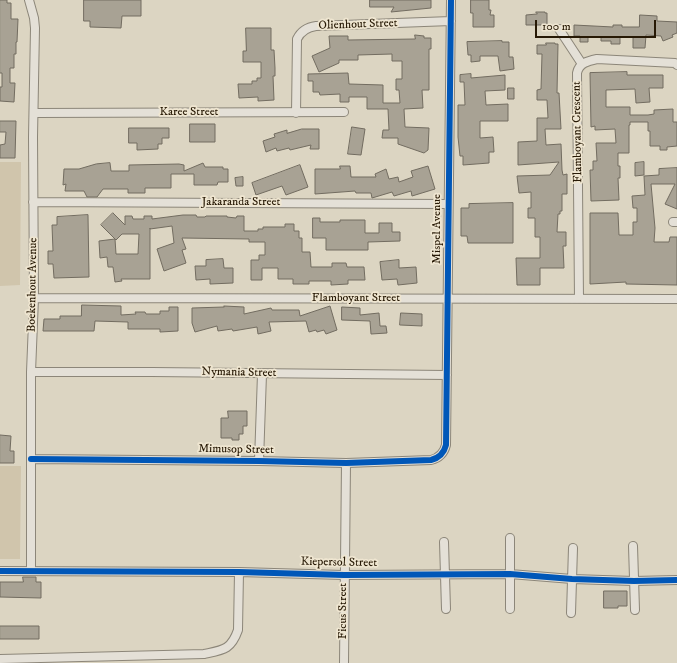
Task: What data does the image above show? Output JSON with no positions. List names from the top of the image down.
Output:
{
  "streets": {
    "street": [
      "Olienhout Street",
      "Karee Street",
      "Flamboyant Crescent",
      "Jakaranda Street",
      "Mispel Avenue",
      "Boekenhout Avenue",
      "Flamboyant Street",
      "Nymania Street",
      "Mimusop Street",
      "Kiepersol Street",
      "Ficus Street"
    ]
  },
  "crossings": [
    ["Olienhout Street", "Karee Street"],
    ["Olienhout Street", "Mispel Avenue"],
    ["Karee Street", "Boekenhout Avenue"],
    ["Flamboyant Crescent", "Flamboyant Street"],
    ["Jakaranda Street", "Mispel Avenue"],
    ["Jakaranda Street", "Boekenhout Avenue"],
    ["Mispel Avenue", "Flamboyant Street"],
    ["Mispel Avenue", "Nymania Street"],
    ["Mispel Avenue", "Mimusop Street"],
    ["Boekenhout Avenue", "Flamboyant Street"],
    ["Boekenhout Avenue", "Nymania Street"],
    ["Boekenhout Avenue", "Mimusop Street"],
    ["Boekenhout Avenue", "Kiepersol Street"],
    ["Mimusop Street", "Ficus Street"],
    ["Kiepersol Street", "Ficus Street"]
  ],
  "scale_bar": "100 m"
}
